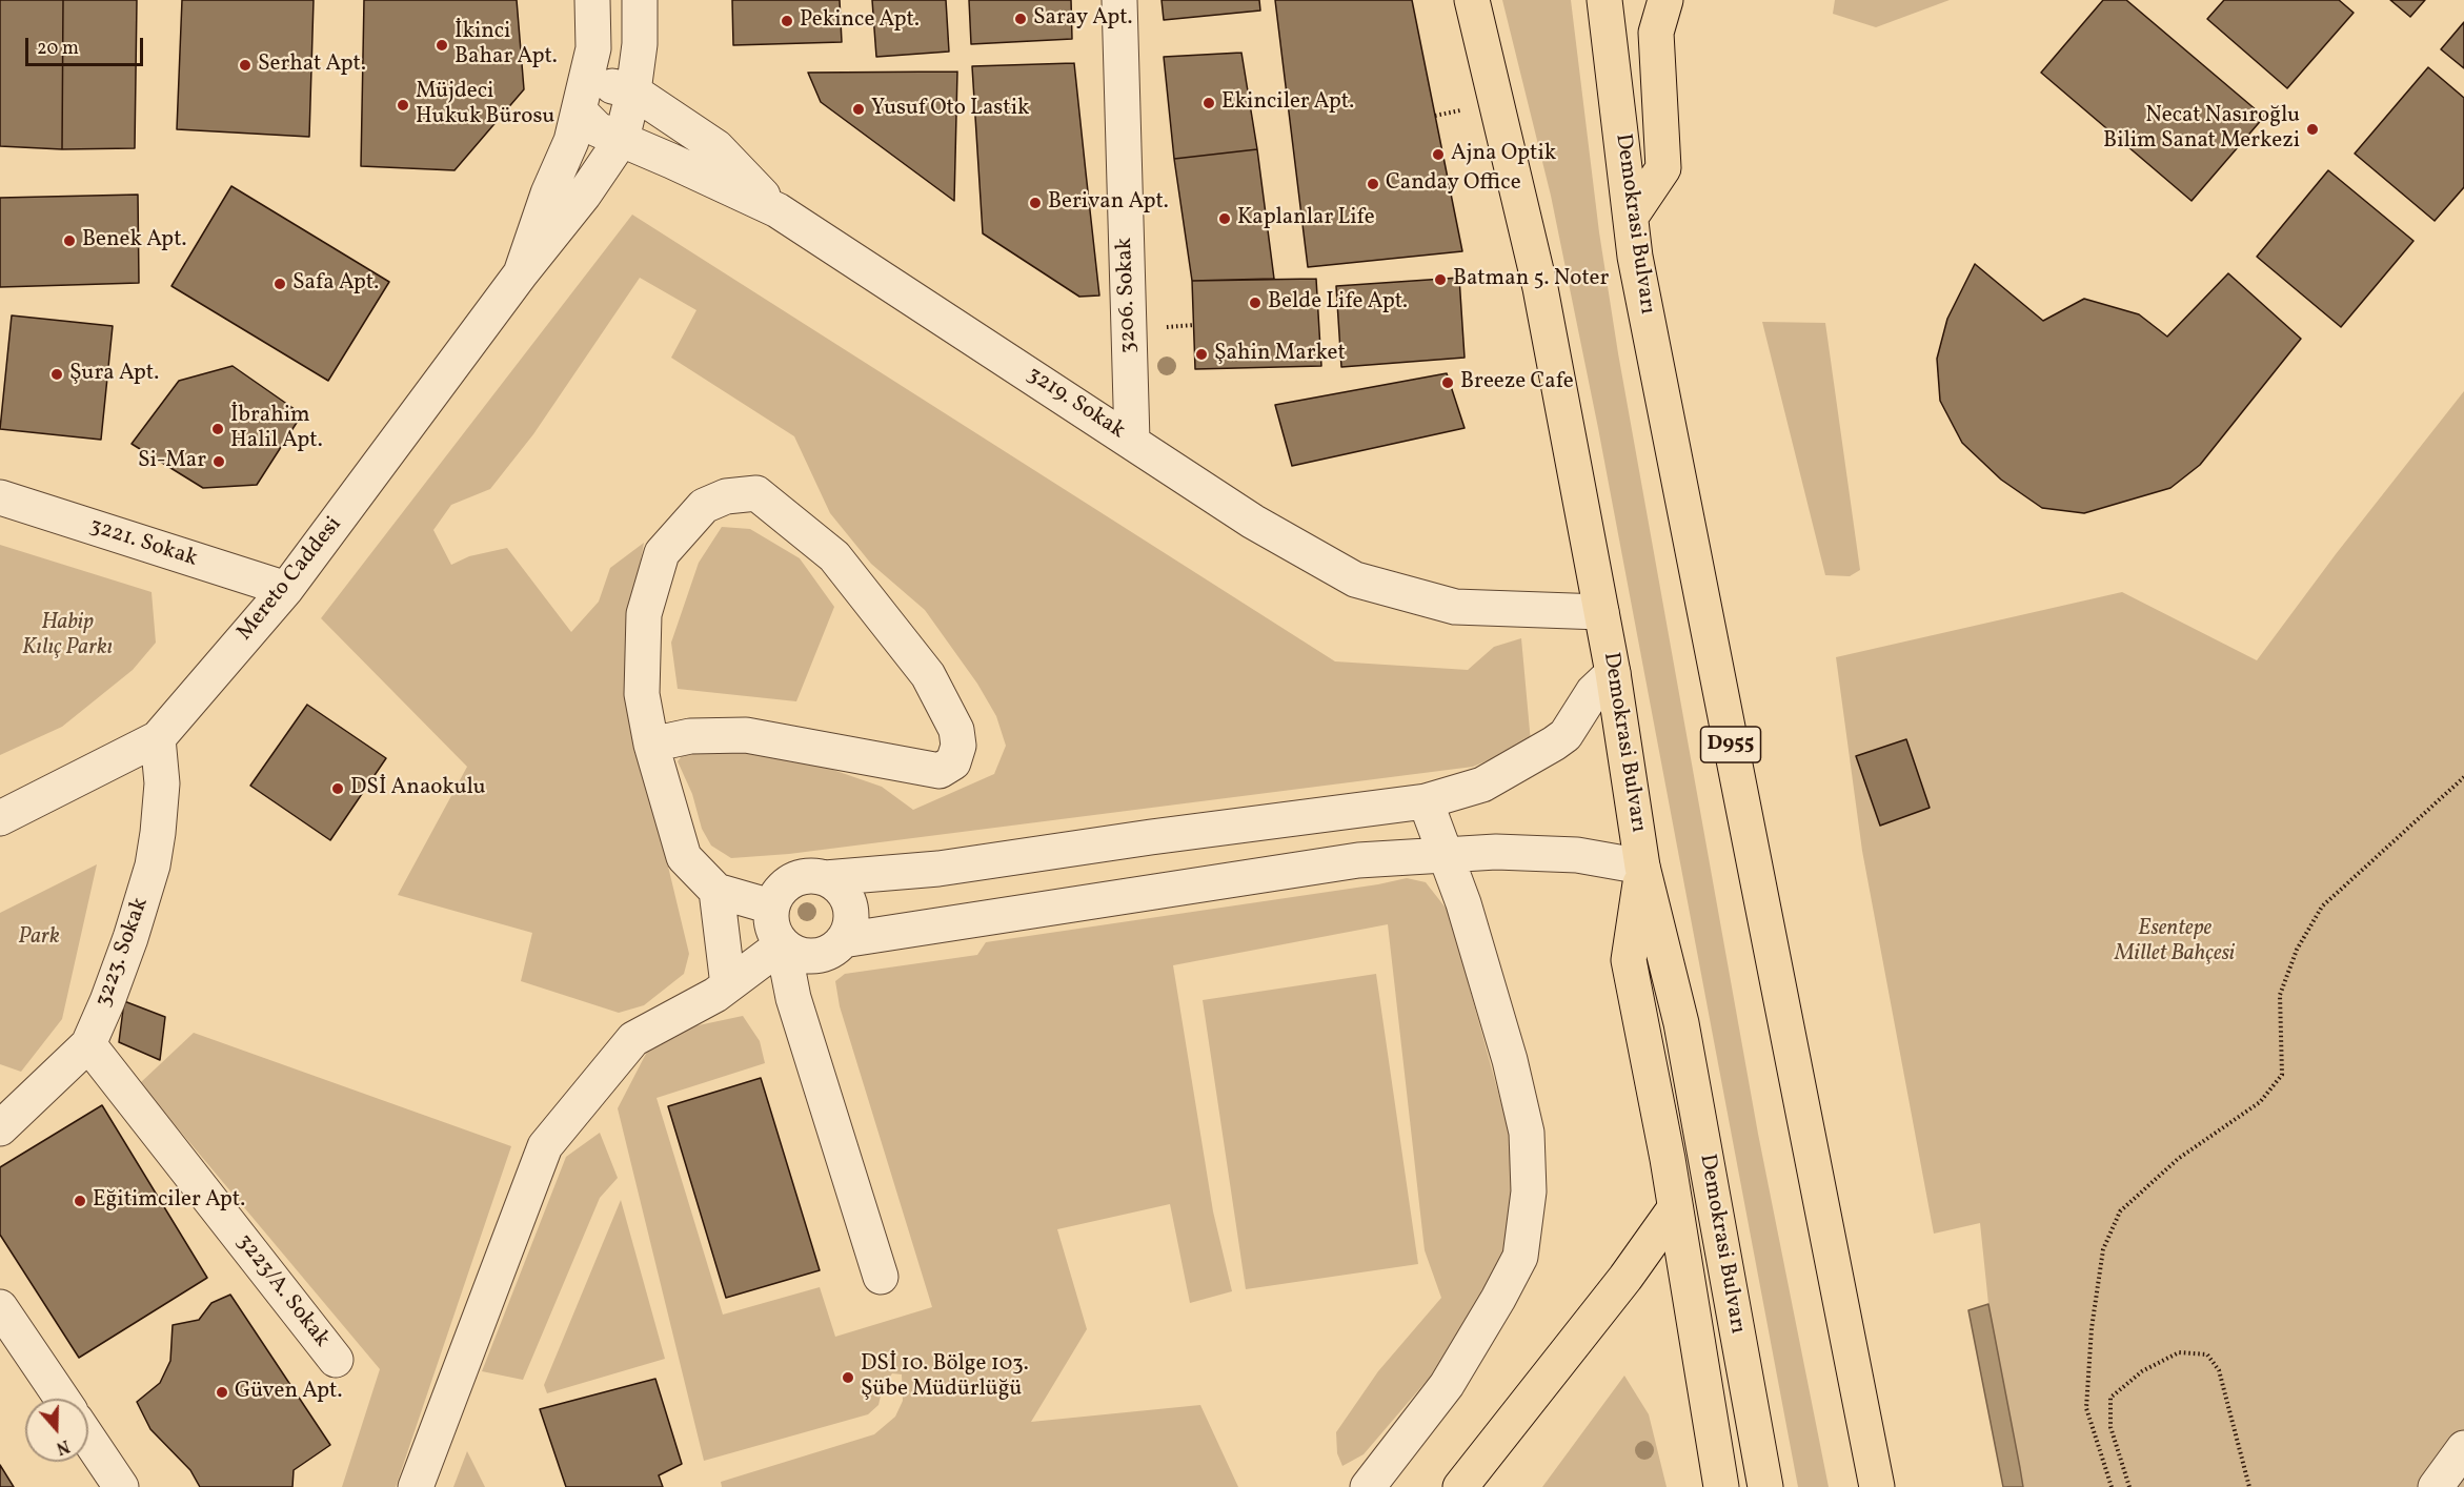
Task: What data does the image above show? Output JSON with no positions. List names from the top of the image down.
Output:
{
  "streets": {
    "main road": ["Demokrasi Bulvarı", "D955"],
    "street": [
      "3206. Sokak",
      "3219. Sokak",
      "3221. Sokak",
      "Mereto Caddesi",
      "3223. Sokak",
      "3223/A. Sokak"
    ]
  },
  "crossings": [
    ["Demokrasi Bulvarı", "3219. Sokak"],
    ["3206. Sokak", "3219. Sokak"],
    ["3219. Sokak", "Mereto Caddesi"],
    ["3221. Sokak", "Mereto Caddesi"],
    ["Mereto Caddesi", "3223. Sokak"],
    ["3223. Sokak", "3223/A. Sokak"]
  ],
  "parks": ["Habip Kılıç Parkı", "Esentepe Millet Bahçesi", "Park"],
  "places": [
    "Saray Apt.",
    "Pekince Apt.",
    "İkinci Bahar Apt.",
    "Serhat Apt.",
    "Ekinciler Apt.",
    "Müjdeci Hukuk Bürosu",
    "Yusuf Oto Lastik",
    "Necat Nasıroğlu Bilim Sanat Merkezi",
    "Ajna Optik",
    "Canday Office",
    "Berivan Apt.",
    "Kaplanlar Life",
    "Benek Apt.",
    "Batman 5. Noter",
    "Safa Apt.",
    "Belde Life Apt.",
    "Şahin Market",
    "Şura Apt.",
    "Breeze Cafe",
    "İbrahim Halil Apt.",
    "Si-Mar",
    "DSİ Anaokulu",
    "Eğitimciler Apt.",
    "DSİ 10. Bölge 103. Şübe Müdürlüğü",
    "Güven Apt."
  ],
  "scale_bar": "20 m",
  "north": "bottom"
}
